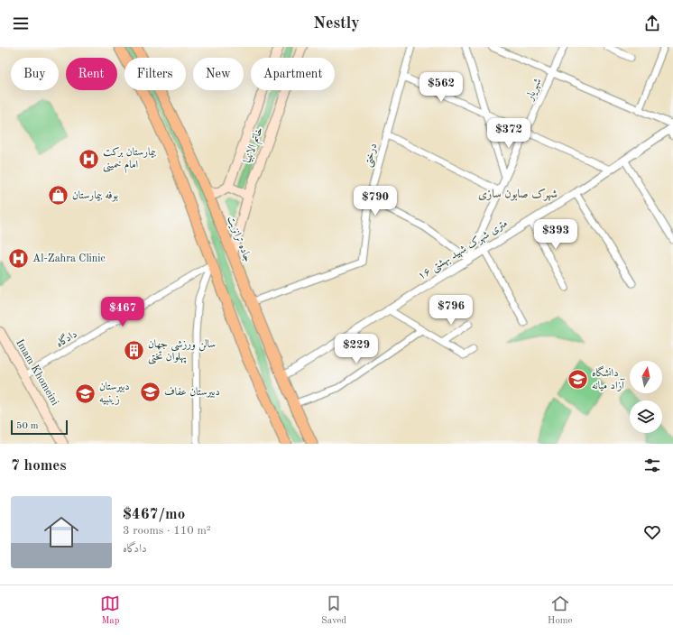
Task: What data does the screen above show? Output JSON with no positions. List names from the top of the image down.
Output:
{
  "streets": {
    "main road": ["خاتم الانبیا", "جاده ترانزیت", "Imam Khomeini"],
    "street": [
      "شهریار",
      "درختی",
      "۱۶ متری شهرک شهيد بهشتی",
      "دادگاه"
    ]
  },
  "crossings": [
    ["شهریار", "۱۶ متری شهرک شهيد بهشتی"],
    ["خاتم الانبیا", "جاده ترانزیت"],
    ["درختی", "جاده ترانزیت"],
    ["جاده ترانزیت", "۱۶ متری شهرک شهيد بهشتی"],
    ["دادگاه", "Imam Khomeini"]
  ],
  "districts": ["شهرک صابون سازی"],
  "places": {
    "hospital": ["بیمارستان برکت امام خمینی", "Al-Zahra Clinic"],
    "shop": ["بوفه بیمارستان"],
    "building": ["سالن ورزشی جهان پهلوان تختی"],
    "school or university": ["دانشگاه آزاد میانه", "دبیرستان عفاف", "دبیرستان زینبیه"]
  },
  "scale_bar": "50 m",
  "north": "top",
  "page": {
    "header": "Nestly",
    "chip": [
      "Buy",
      "Rent",
      "Filters",
      "New",
      "Apartment"
    ],
    "price": [
      "$562",
      "$372",
      "$790",
      "$393",
      "$796",
      "$467",
      "$229"
    ],
    "scale": "50 m",
    "heading": "7 homes",
    "list": [
      {
        "name": "$467/mo",
        "note": "3 rooms · 110 m² · دادگاه"
      }
    ],
    "tabs": ["Map", "Saved", "Home"]
  }
}
